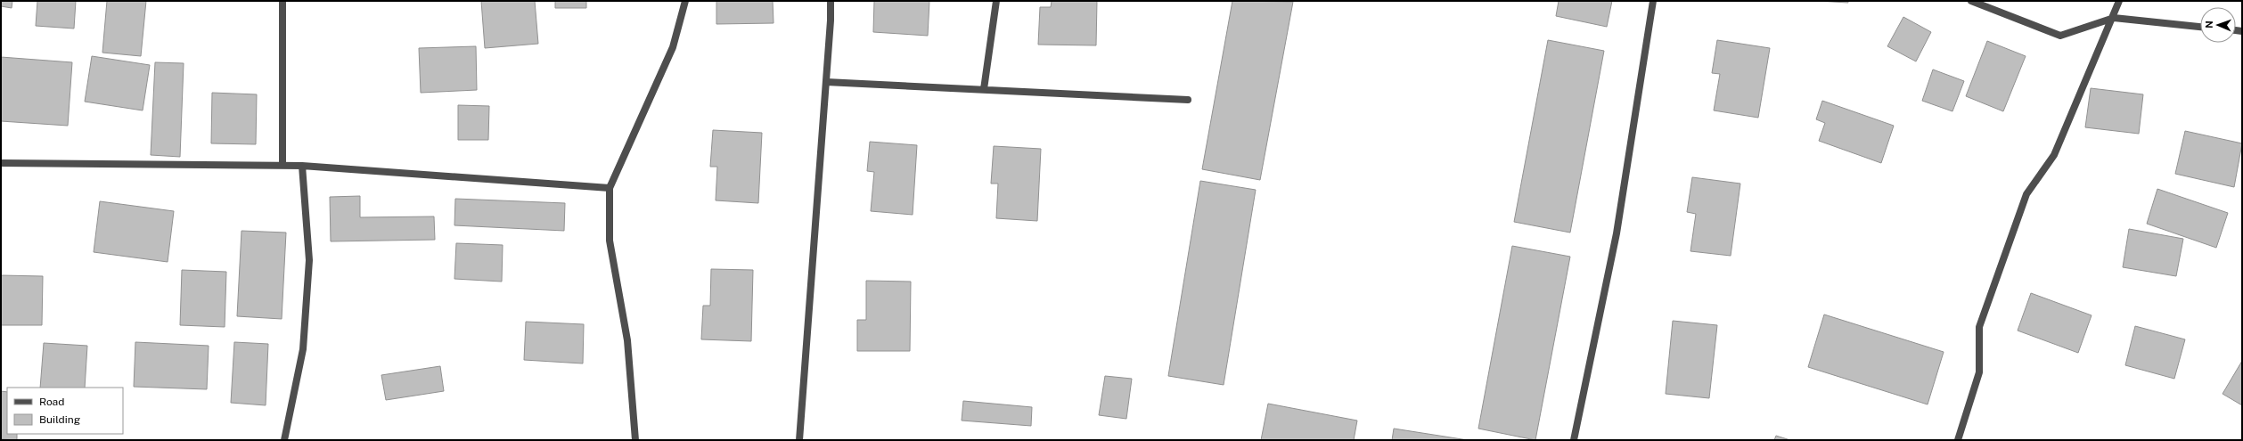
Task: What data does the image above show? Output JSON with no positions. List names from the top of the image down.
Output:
{
  "legend": ["Road", "Building"],
  "north": "left"
}
